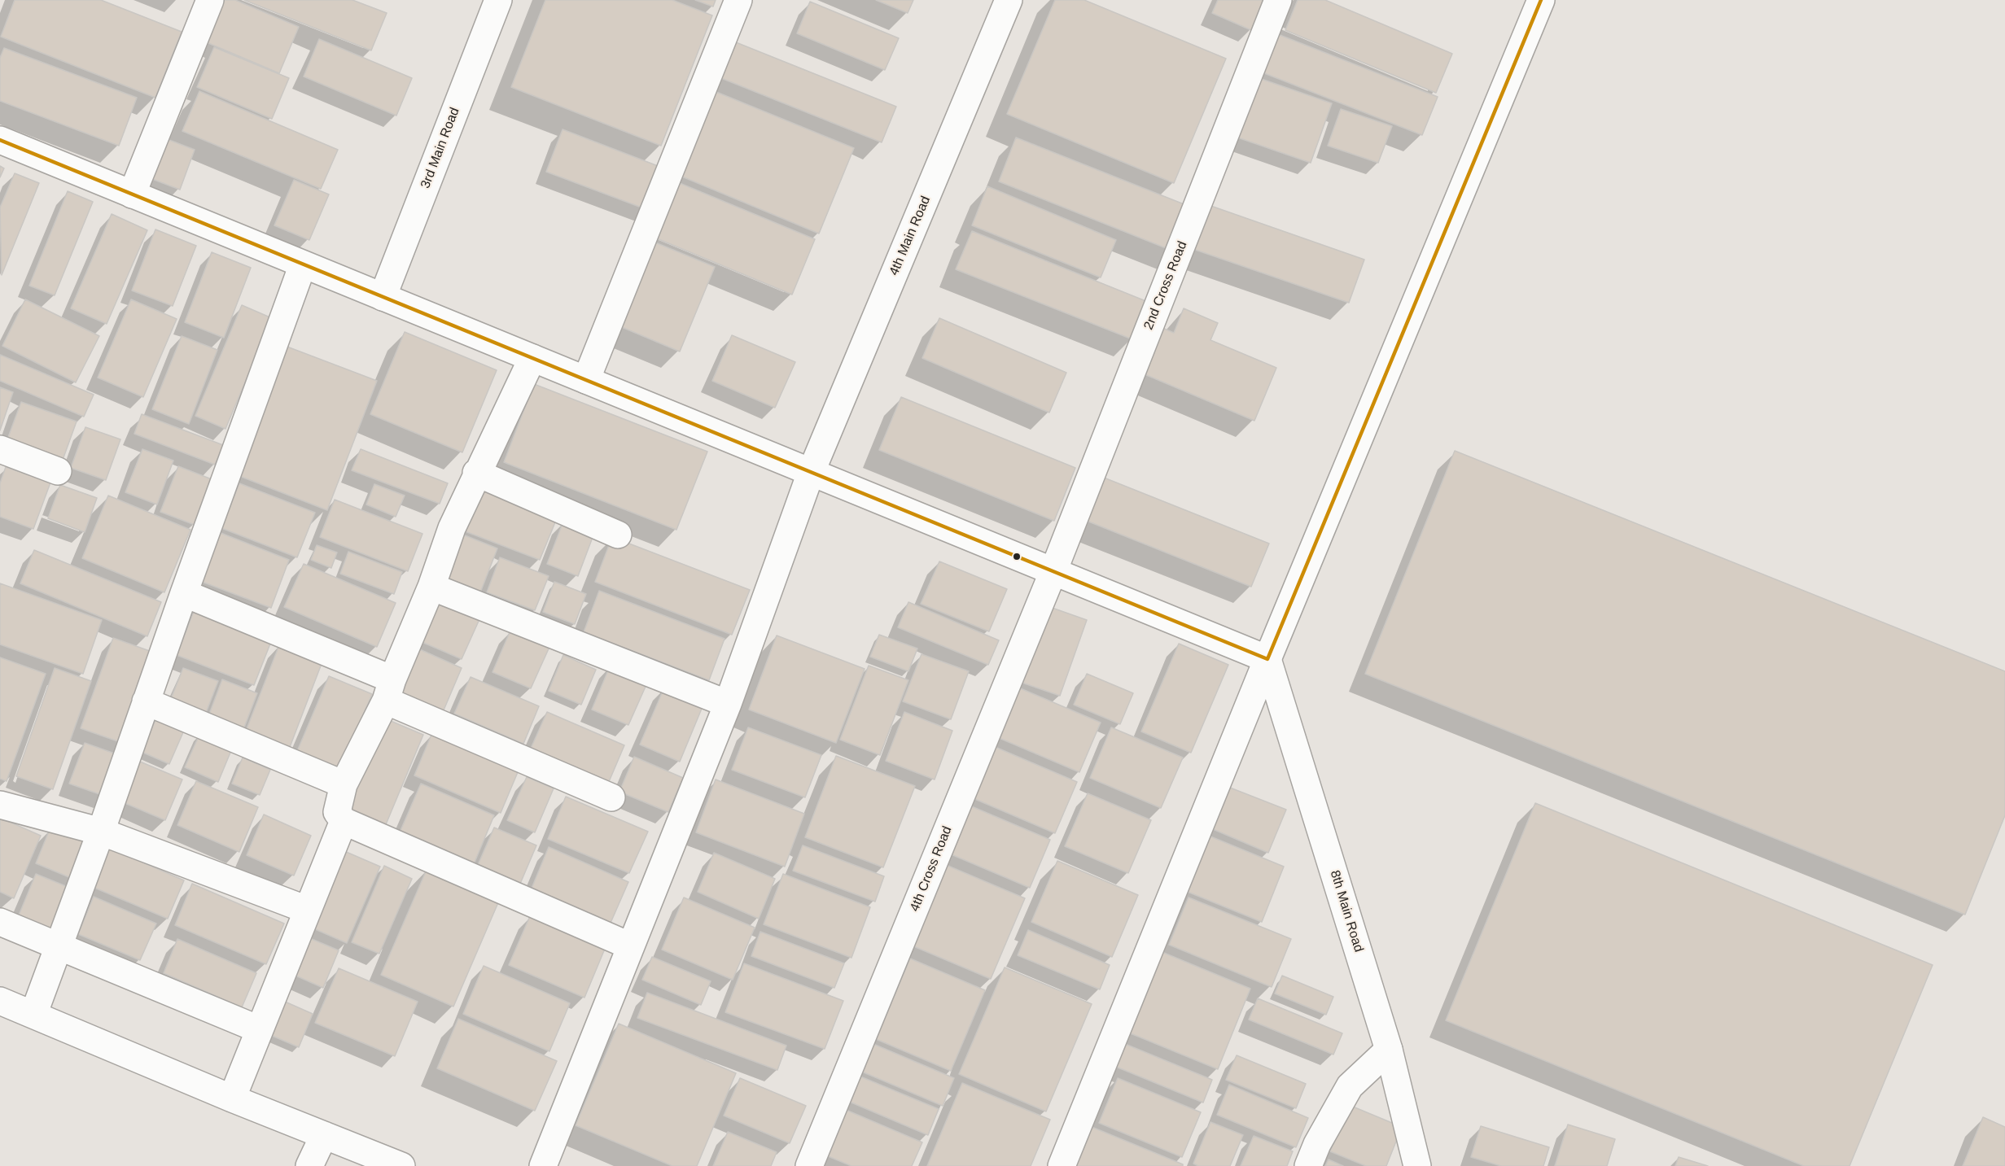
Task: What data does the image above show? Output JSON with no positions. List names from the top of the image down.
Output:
{
  "streets": {
    "street": [
      "3rd Main Road",
      "4th Main Road",
      "2nd Cross Road",
      "4th Cross Road",
      "8th Main Road"
    ]
  },
  "crossings": [
    ["2nd Cross Road", "4th Cross Road"]
  ]
}
